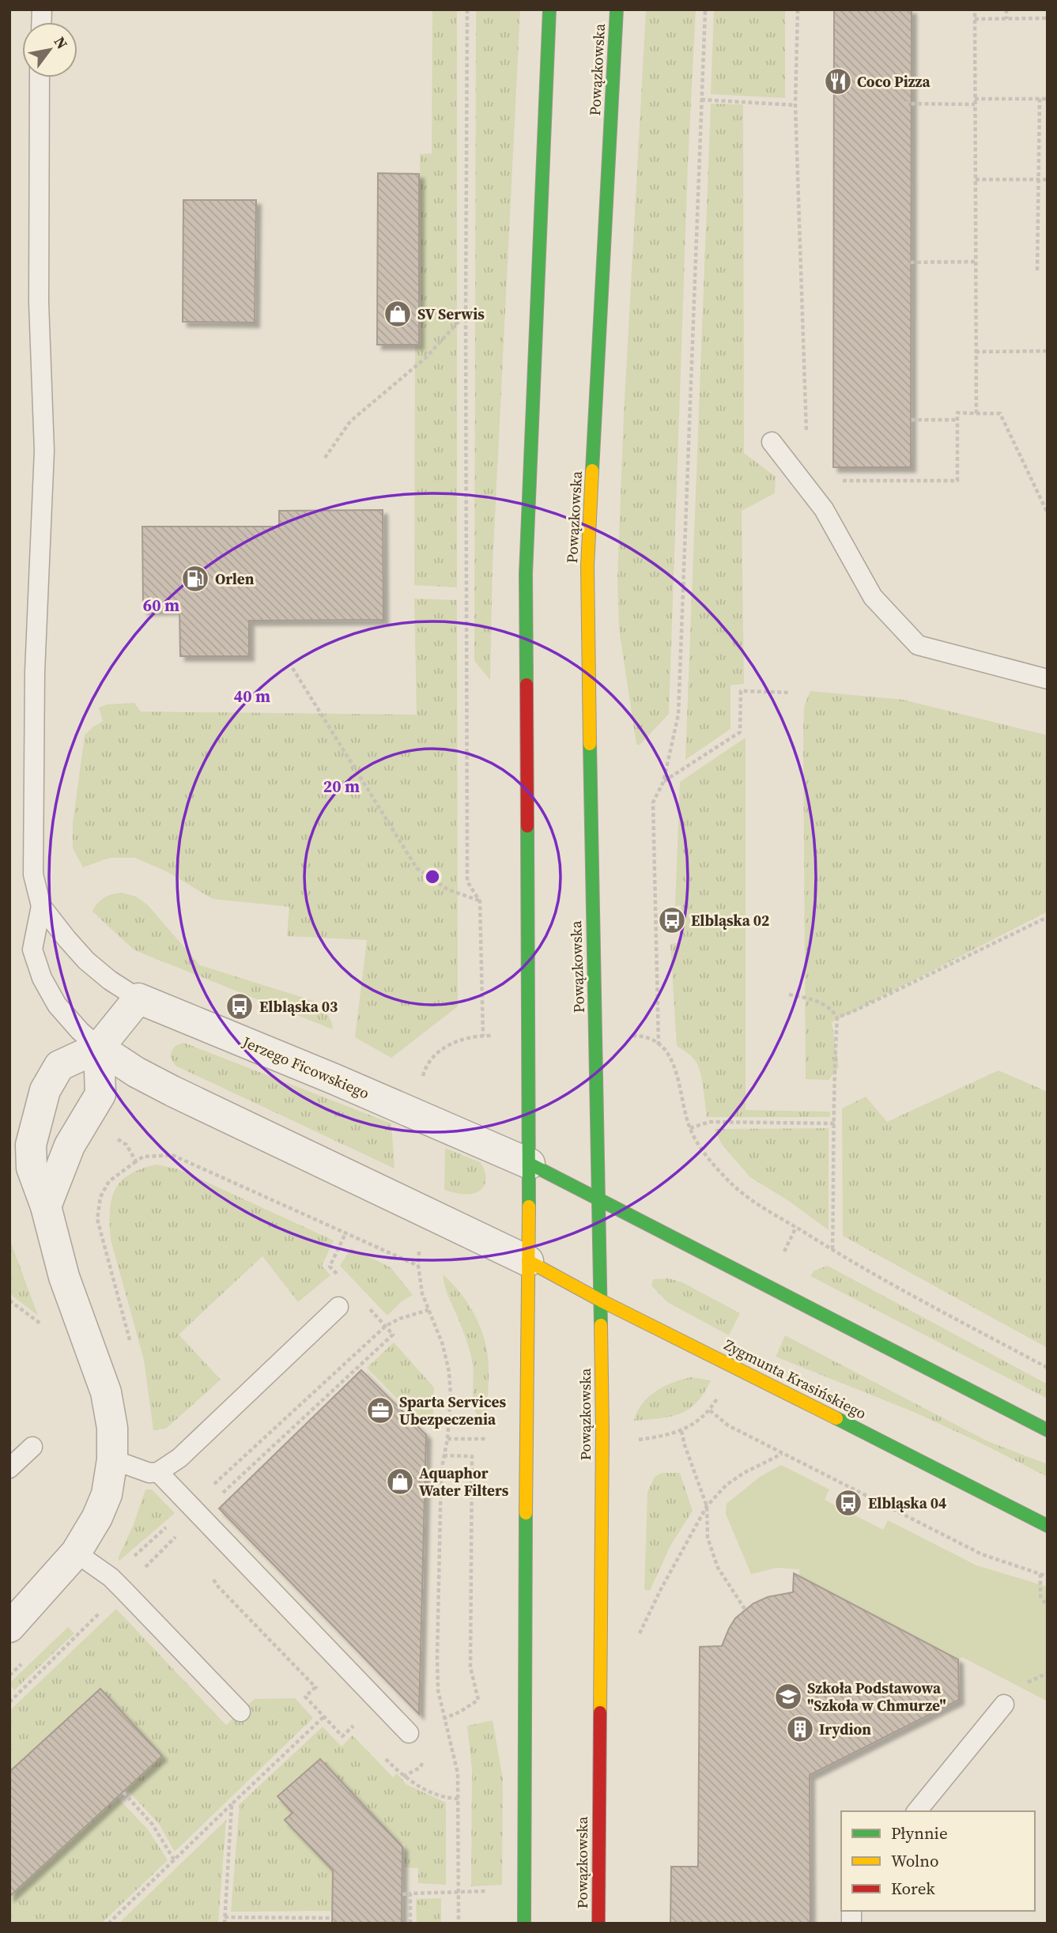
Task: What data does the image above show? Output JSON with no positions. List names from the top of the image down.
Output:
{
  "streets": {
    "main road": ["Powązkowska", "Zygmunta Krasińskiego"],
    "street": ["Jerzego Ficowskiego"]
  },
  "crossings": [
    ["Powązkowska", "Zygmunta Krasińskiego"]
  ],
  "places": {
    "restaurant": ["Coco Pizza"],
    "shop": ["SV Serwis", "Aquaphor Water Filters"],
    "fuel station": ["Orlen"],
    "bus stop": ["Elbląska 02", "Elbląska 03", "Elbląska 04"],
    "office": ["Sparta Services Ubezpeczenia"],
    "school or university": ["Szkoła Podstawowa \"Szkoła w Chmurze\""],
    "building": ["Irydion"]
  },
  "legend": ["Płynnie", "Wolno", "Korek"],
  "north": "top right",
  "rings": ["60 m", "40 m", "20 m"]
}
